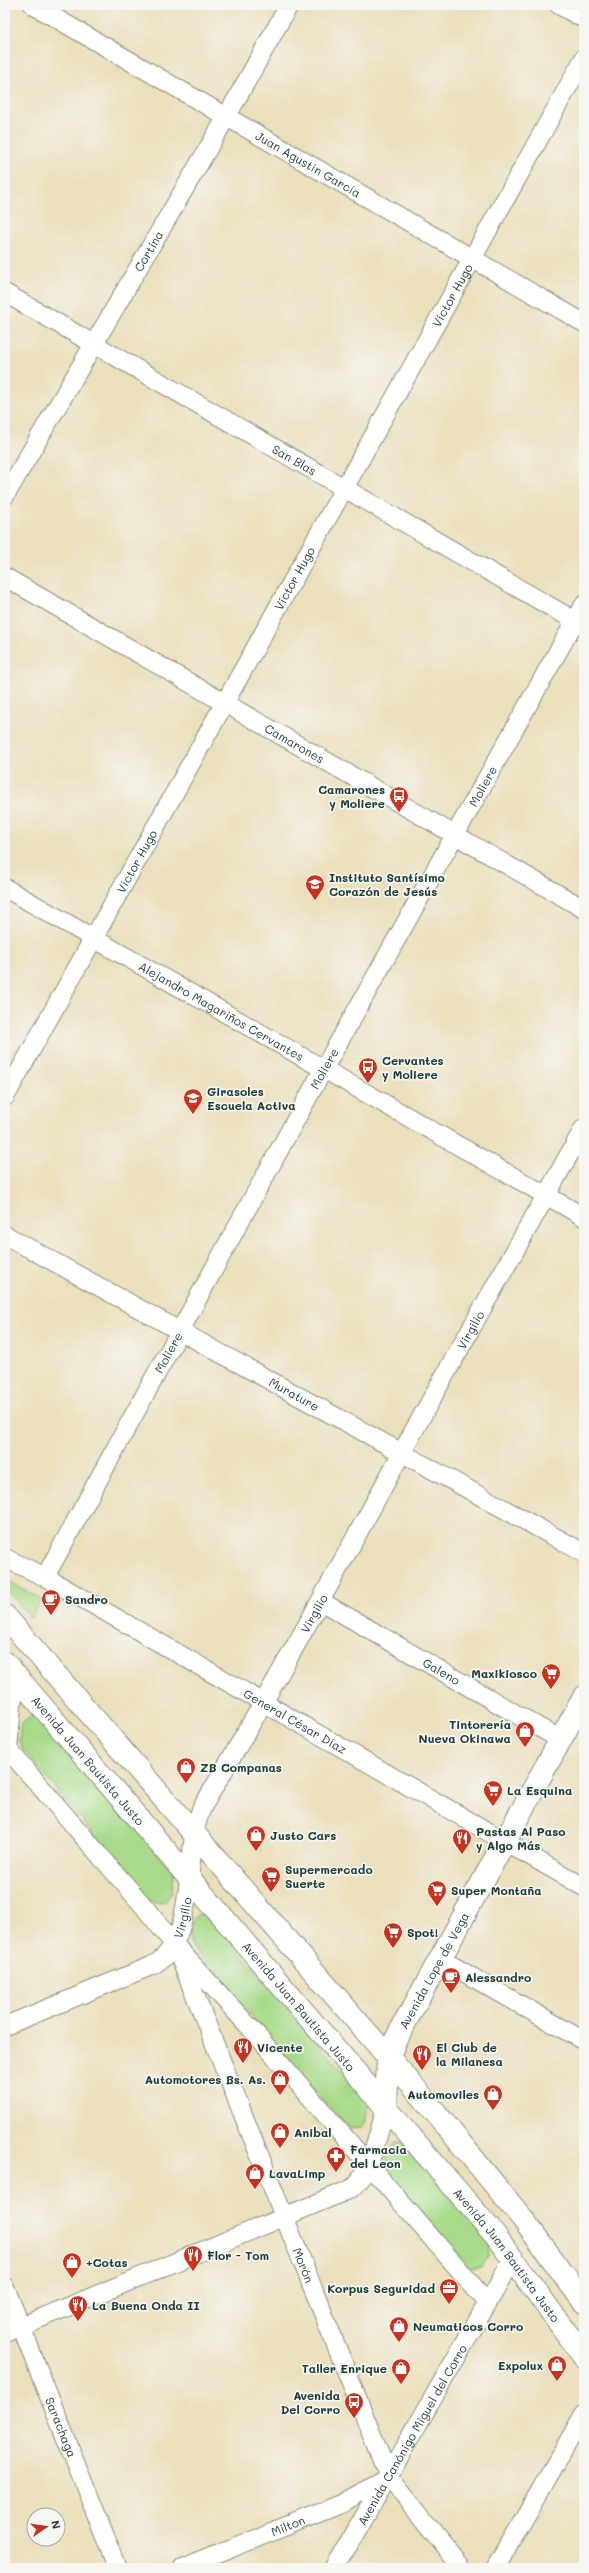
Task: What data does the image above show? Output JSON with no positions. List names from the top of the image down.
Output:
{
  "streets": {
    "main road": ["Avenida Juan Bautista Justo", "Avenida Lope de Vega"],
    "street": [
      "Juan Agustín García",
      "Cortina",
      "Víctor Hugo",
      "San Blas",
      "Camarones",
      "Moliere",
      "Alejandro Magariños Cervantes",
      "Virgilio",
      "Murature",
      "Galeno",
      "General César Díaz",
      "Morón",
      "Sarachaga",
      "Avenida Canónigo Miguel del Corro",
      "Milton"
    ]
  },
  "crossings": [
    ["Juan Agustín García", "Cortina"],
    ["Juan Agustín García", "Víctor Hugo"],
    ["Cortina", "San Blas"],
    ["Víctor Hugo", "San Blas"],
    ["Víctor Hugo", "Camarones"],
    ["Víctor Hugo", "Alejandro Magariños Cervantes"],
    ["San Blas", "Moliere"],
    ["Camarones", "Moliere"],
    ["Moliere", "Alejandro Magariños Cervantes"],
    ["Moliere", "Murature"],
    ["Moliere", "General César Díaz"],
    ["Alejandro Magariños Cervantes", "Virgilio"],
    ["Virgilio", "Murature"],
    ["Virgilio", "Galeno"],
    ["Virgilio", "General César Díaz"],
    ["Virgilio", "Avenida Juan Bautista Justo"],
    ["Virgilio", "Morón"],
    ["Galeno", "Avenida Lope de Vega"],
    ["General César Díaz", "Avenida Lope de Vega"],
    ["Avenida Juan Bautista Justo", "Avenida Lope de Vega"],
    ["Avenida Juan Bautista Justo", "Avenida Canónigo Miguel del Corro"],
    ["Avenida Lope de Vega", "Morón"],
    ["Avenida Lope de Vega", "Sarachaga"],
    ["Morón", "Avenida Canónigo Miguel del Corro"],
    ["Morón", "Milton"],
    ["Avenida Canónigo Miguel del Corro", "Milton"]
  ],
  "places": {
    "bus stop": ["Camarones y Moliere", "Cervantes y Moliere", "Avenida Del Corro"],
    "school or university": ["Instituto Santísimo Corazón de Jesús", "Girasoles Escuela Activa"],
    "cafe": ["Sandro", "Alessandro"],
    "supermarket": [
      "Maxikiosco",
      "La Esquina",
      "Supermercado Suerte",
      "Super Montaña",
      "Spot!"
    ],
    "shop": [
      "Tintorería Nueva Okinawa",
      "ZB Companas",
      "Justo Cars",
      "Automotores Bs. As.",
      "Automoviles",
      "Anibal",
      "LavaLimp",
      "+Cotas",
      "Neumaticos Corro",
      "Expolux",
      "Taller Enrique"
    ],
    "restaurant": [
      "Pastas Al Paso y Algo Más",
      "Vicente",
      "El Club de la Milanesa",
      "Flor - Tom",
      "La Buena Onda II"
    ],
    "pharmacy": ["Farmacia del Leon"],
    "office": ["Korpus Seguridad"]
  },
  "north": "right"
}
